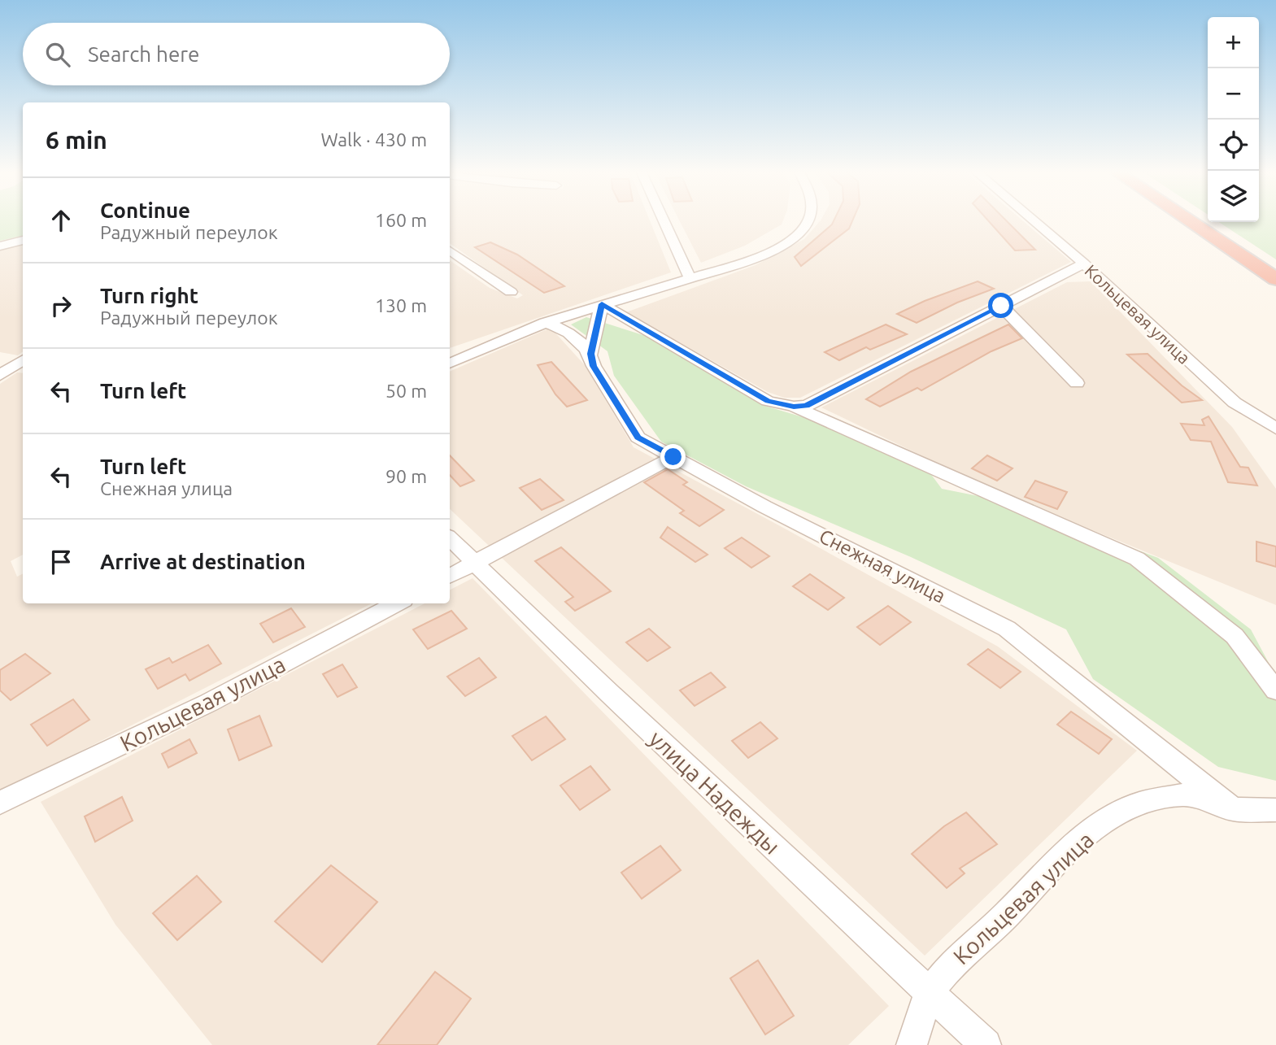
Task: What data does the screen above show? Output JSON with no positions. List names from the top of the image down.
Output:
{
  "streets": {
    "street": ["Кольцевая улица", "Снежная улица", "улица Надежды"]
  },
  "crossings": [
    ["Кольцевая улица", "Снежная улица"],
    ["Кольцевая улица", "улица Надежды"]
  ],
  "page": {
    "map_buttons": ["+", "−"],
    "search": "Search here",
    "heading": ["6 min", "Walk · 430 m"],
    "list": [
      ["Continue", "Радужный переулок", "160 m"],
      ["Turn right", "Радужный переулок", "130 m"],
      ["Turn left", "50 m"],
      ["Turn left", "Снежная улица", "90 m"],
      "Arrive at destination"
    ]
  }
}
